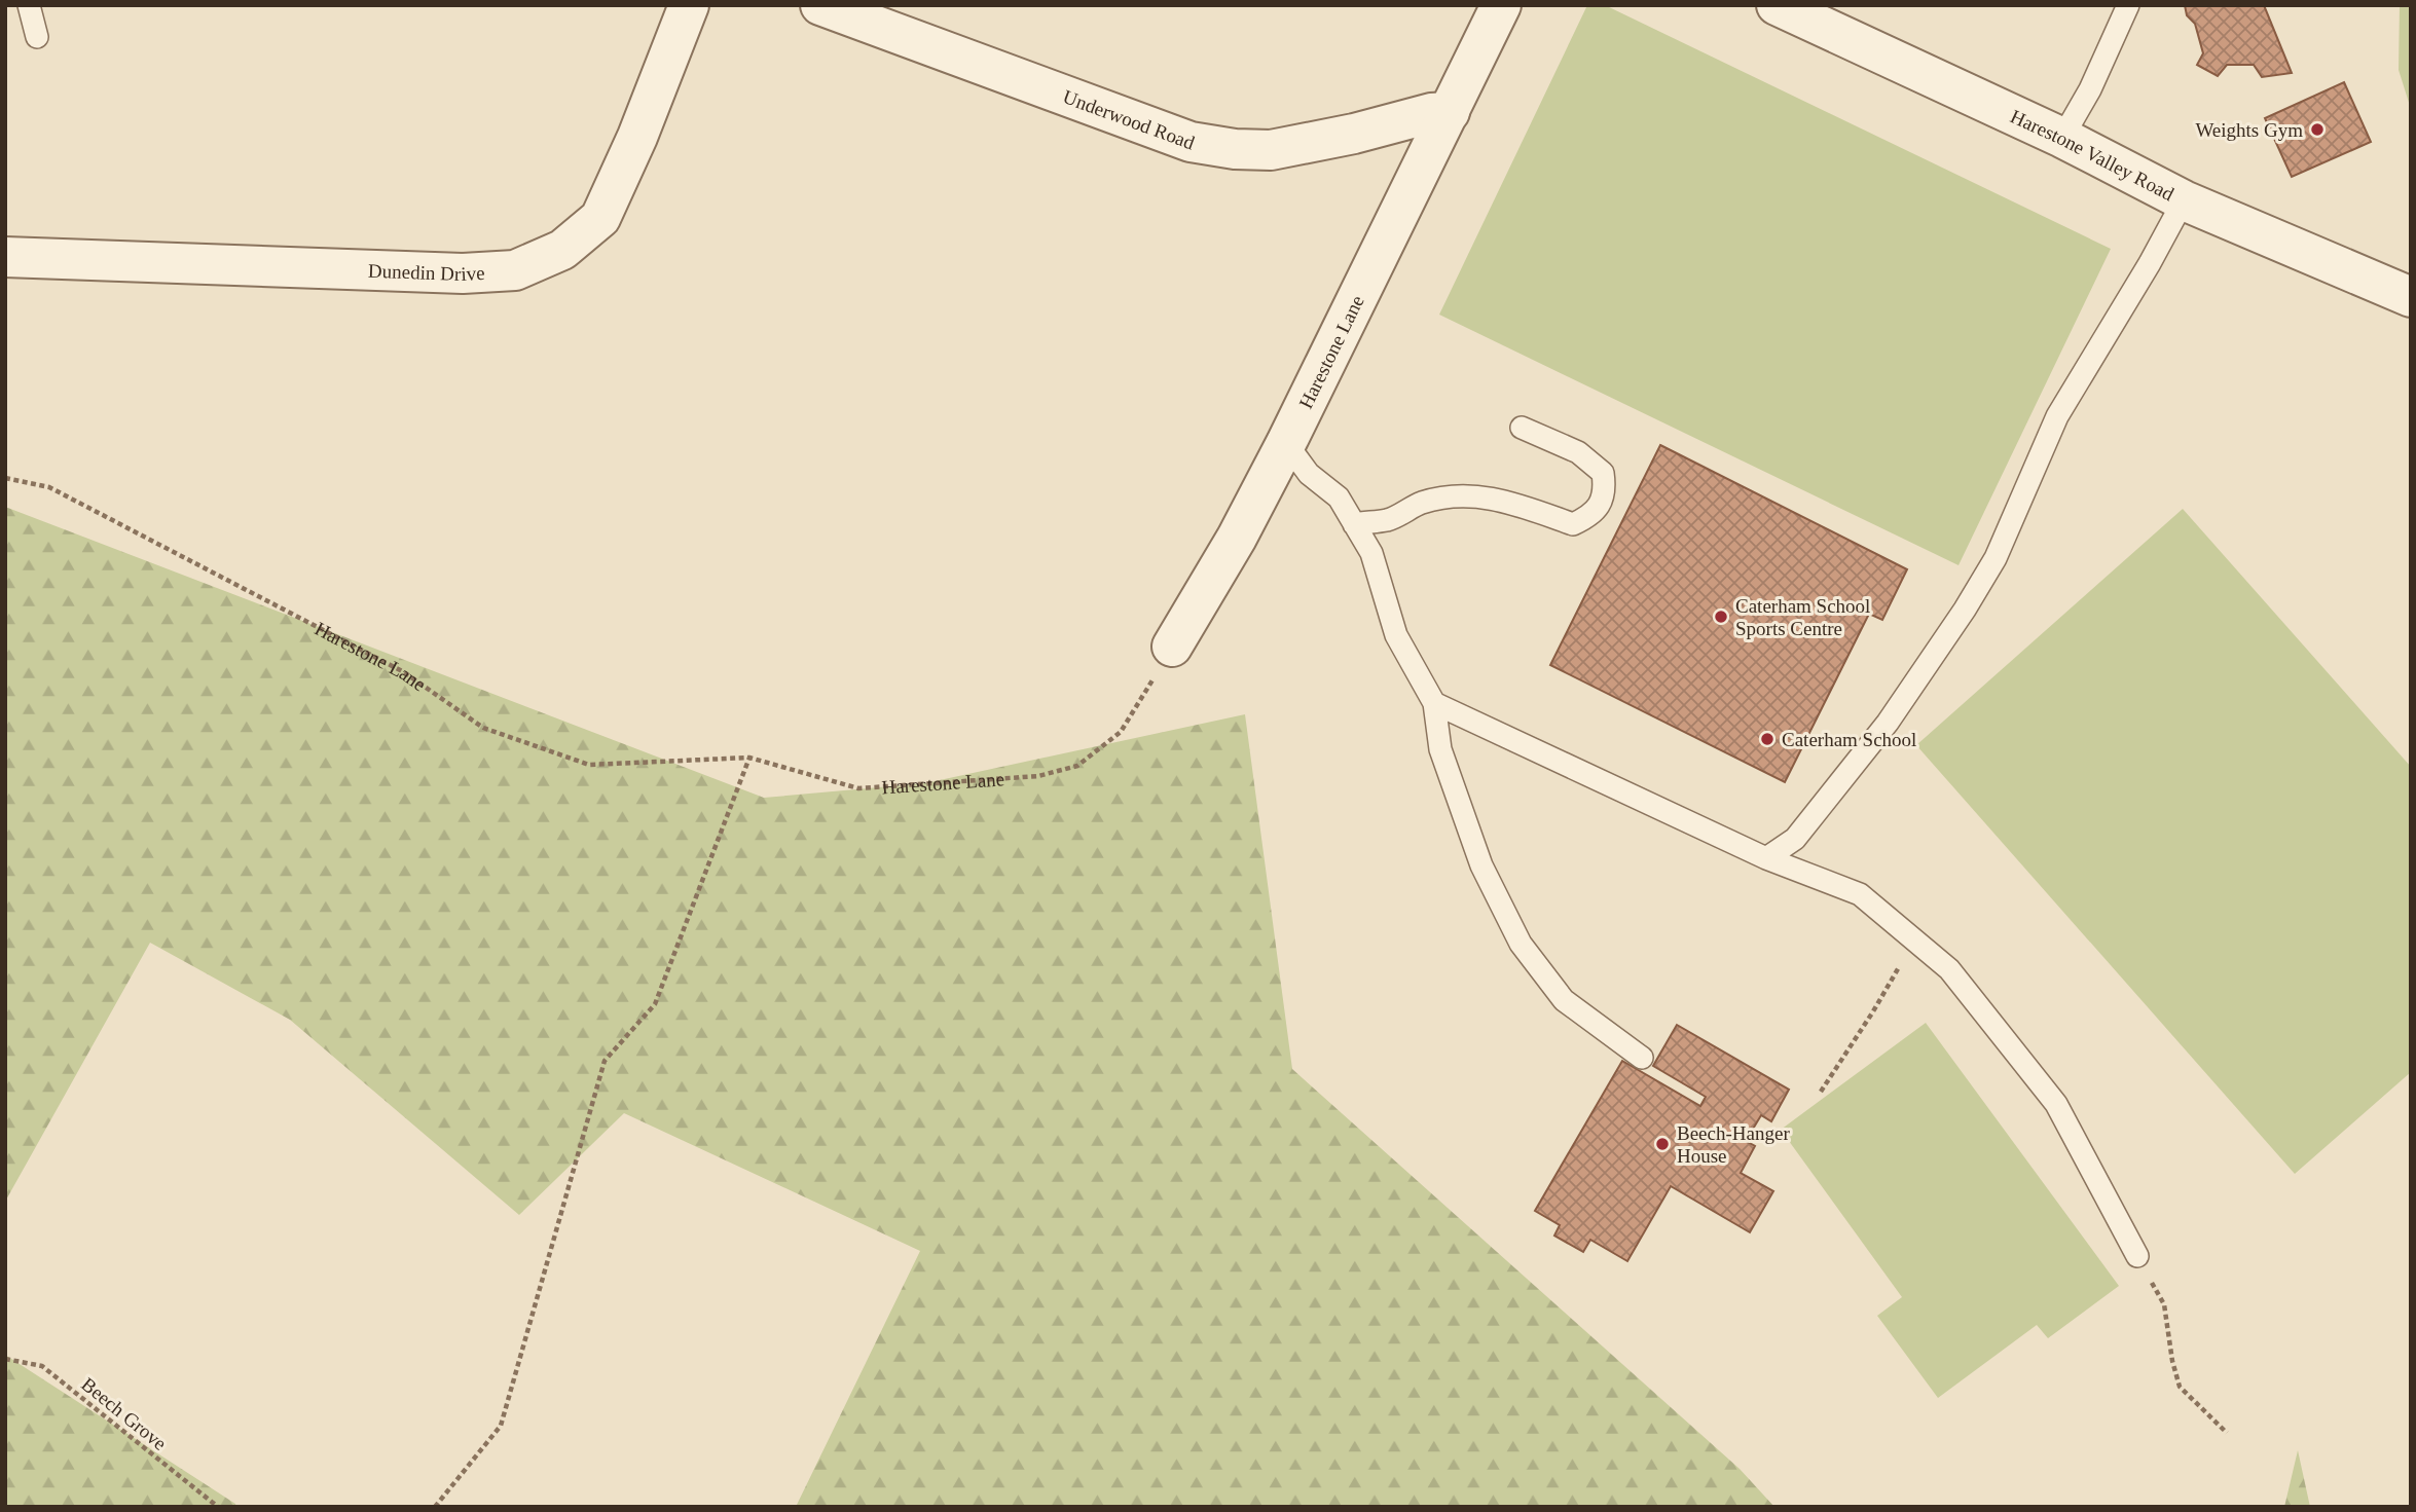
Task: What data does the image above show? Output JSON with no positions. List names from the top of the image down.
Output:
{
  "streets": {
    "street": [
      "Underwood Road",
      "Harestone Valley Road",
      "Dunedin Drive",
      "Harestone Lane"
    ],
    "path": ["Beech Grove"]
  },
  "crossings": [
    ["Underwood Road", "Harestone Lane"]
  ],
  "places": [
    "Weights Gym",
    "Caterham School Sports Centre",
    "Caterham School",
    "Beech-Hanger House"
  ]
}
